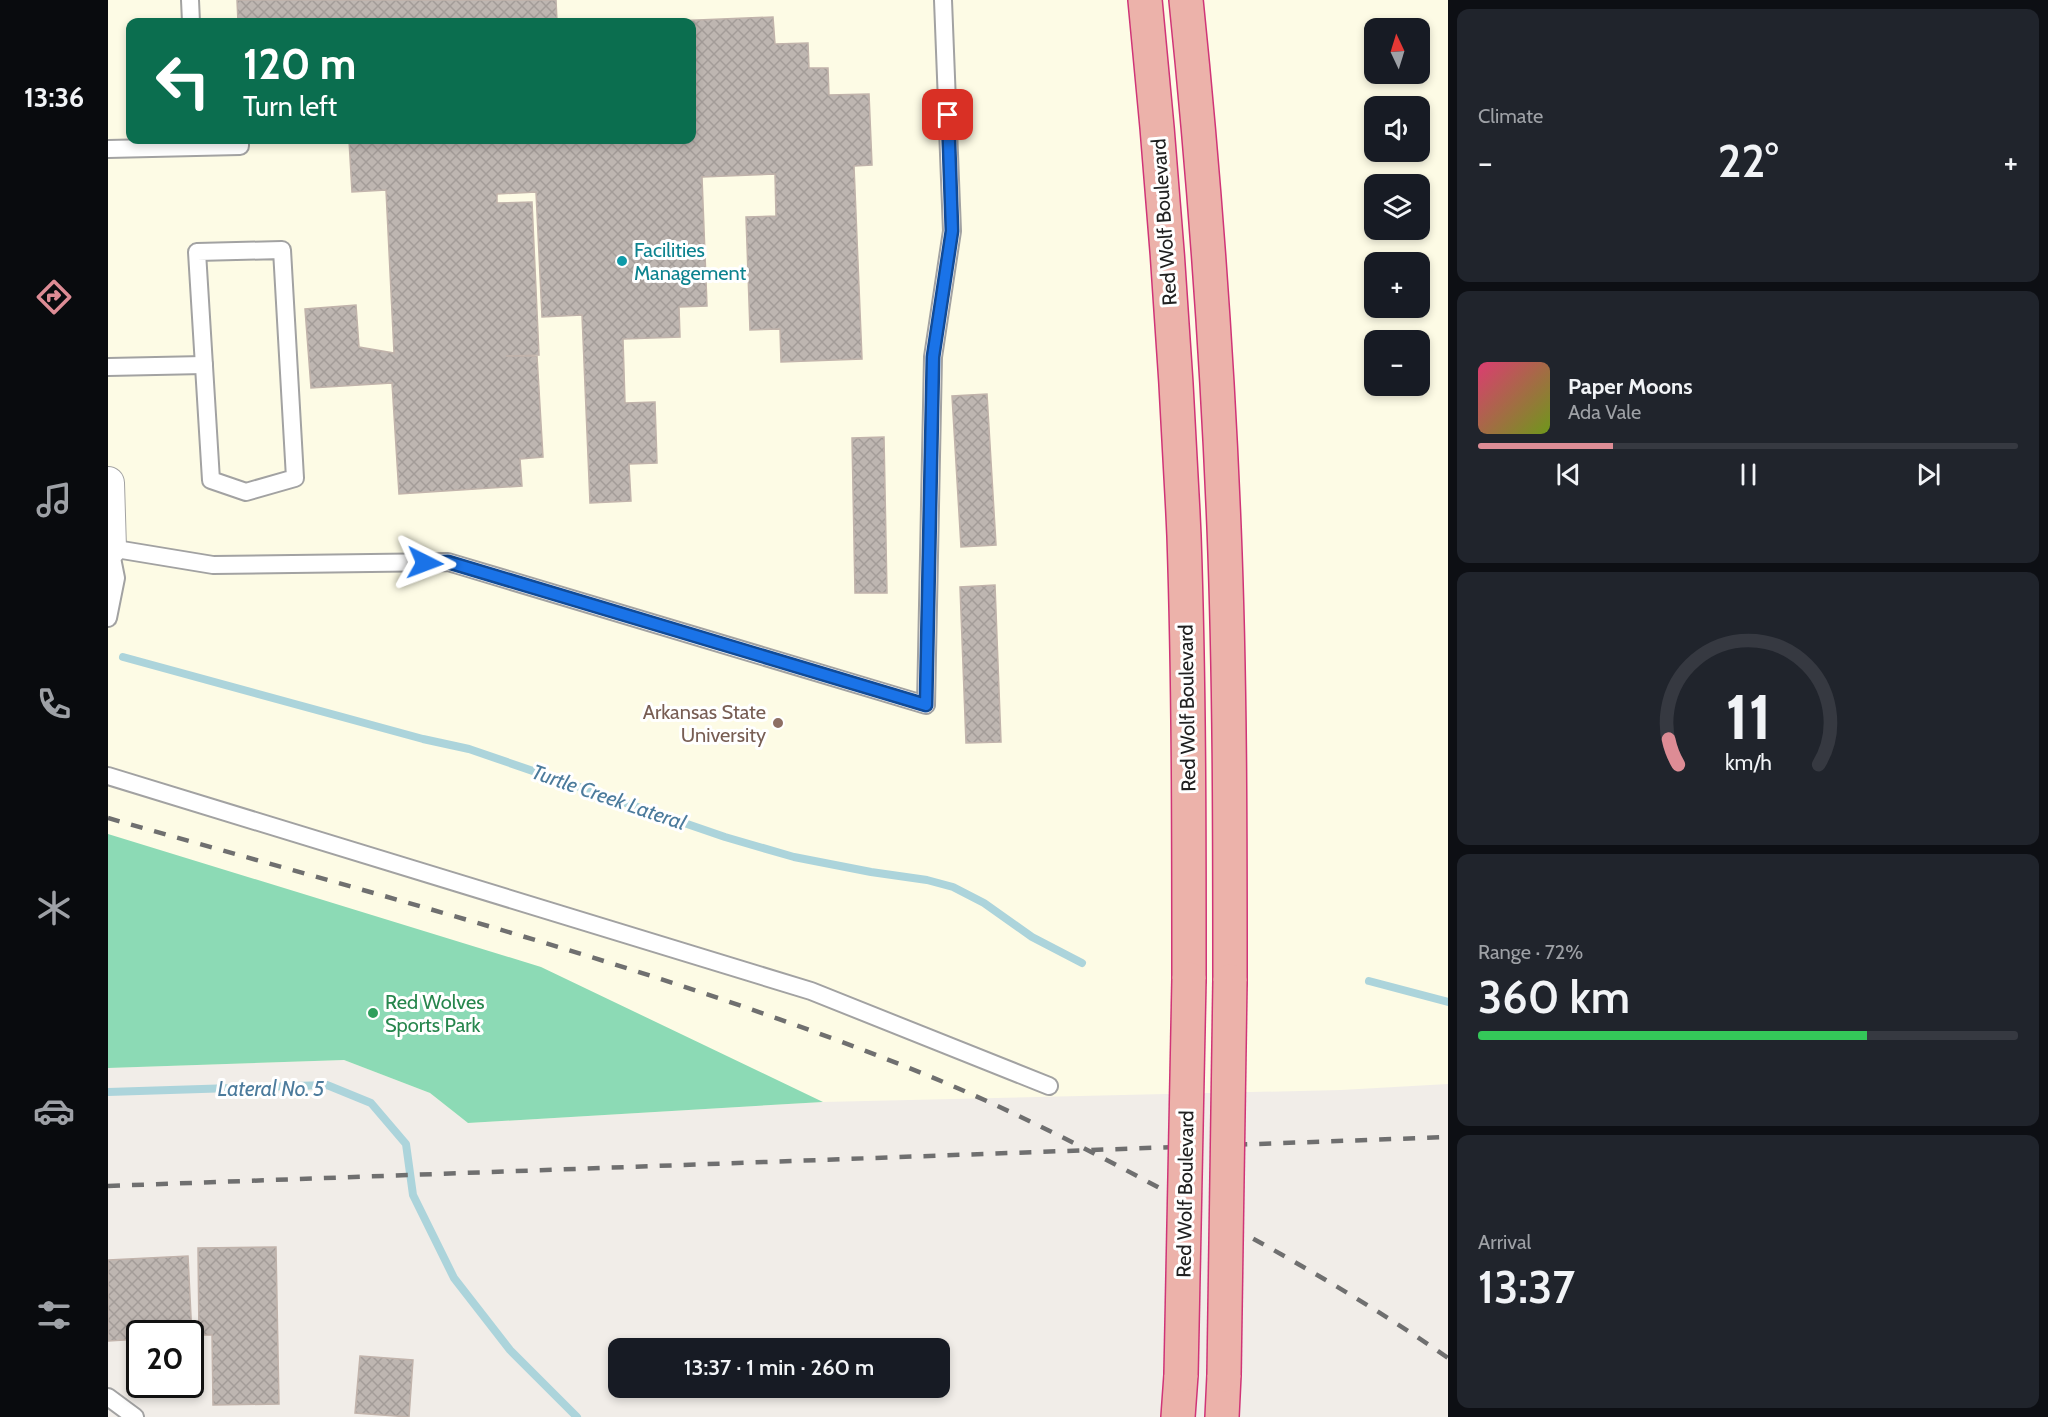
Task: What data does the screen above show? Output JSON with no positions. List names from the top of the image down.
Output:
{
  "streets": {
    "highway": ["Red Wolf Boulevard"]
  },
  "water": ["Turtle Creek Lateral", "Lateral No. 5"],
  "places": ["Facilities Management", "Arkansas State University", "Red Wolves Sports Park"],
  "north": "top",
  "page": {
    "tabs": "13:36",
    "tile": [
      "Climate",
      ["Range · 72%", "360 km"],
      ["Arrival", "13:37"]
    ],
    "map_buttons": ["+", "−"],
    "turn": ["120 m", "Turn left"],
    "heat": ["−", "22°", "+"],
    "song": ["Paper Moons", "Ada Vale"],
    "limit": "20",
    "trip": "13:37 · 1 min · 260 m",
    "gauge": ["11", "km/h"]
  }
}
